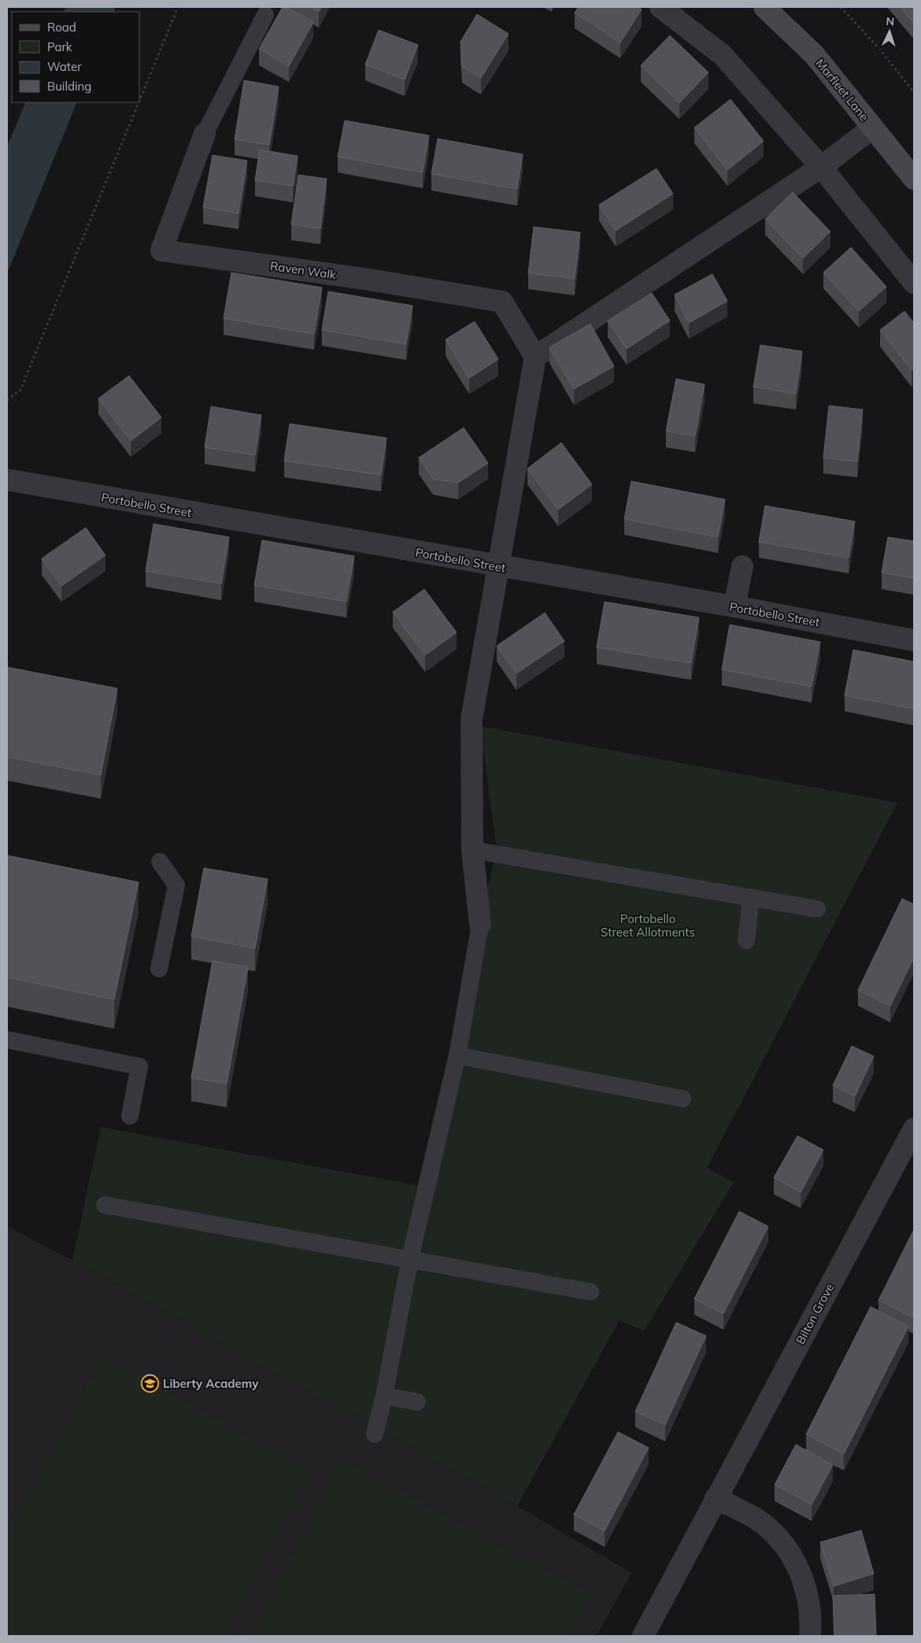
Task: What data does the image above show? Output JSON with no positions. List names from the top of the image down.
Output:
{
  "streets": {
    "street": [
      "Marfleet Lane",
      "Raven Walk",
      "Portobello Street",
      "Bilton Grove"
    ]
  },
  "parks": ["Portobello Street Allotments"],
  "places": {
    "school or university": ["Liberty Academy"]
  },
  "legend": [
    "Road",
    "Park",
    "Water",
    "Building"
  ],
  "north": "top"
}
